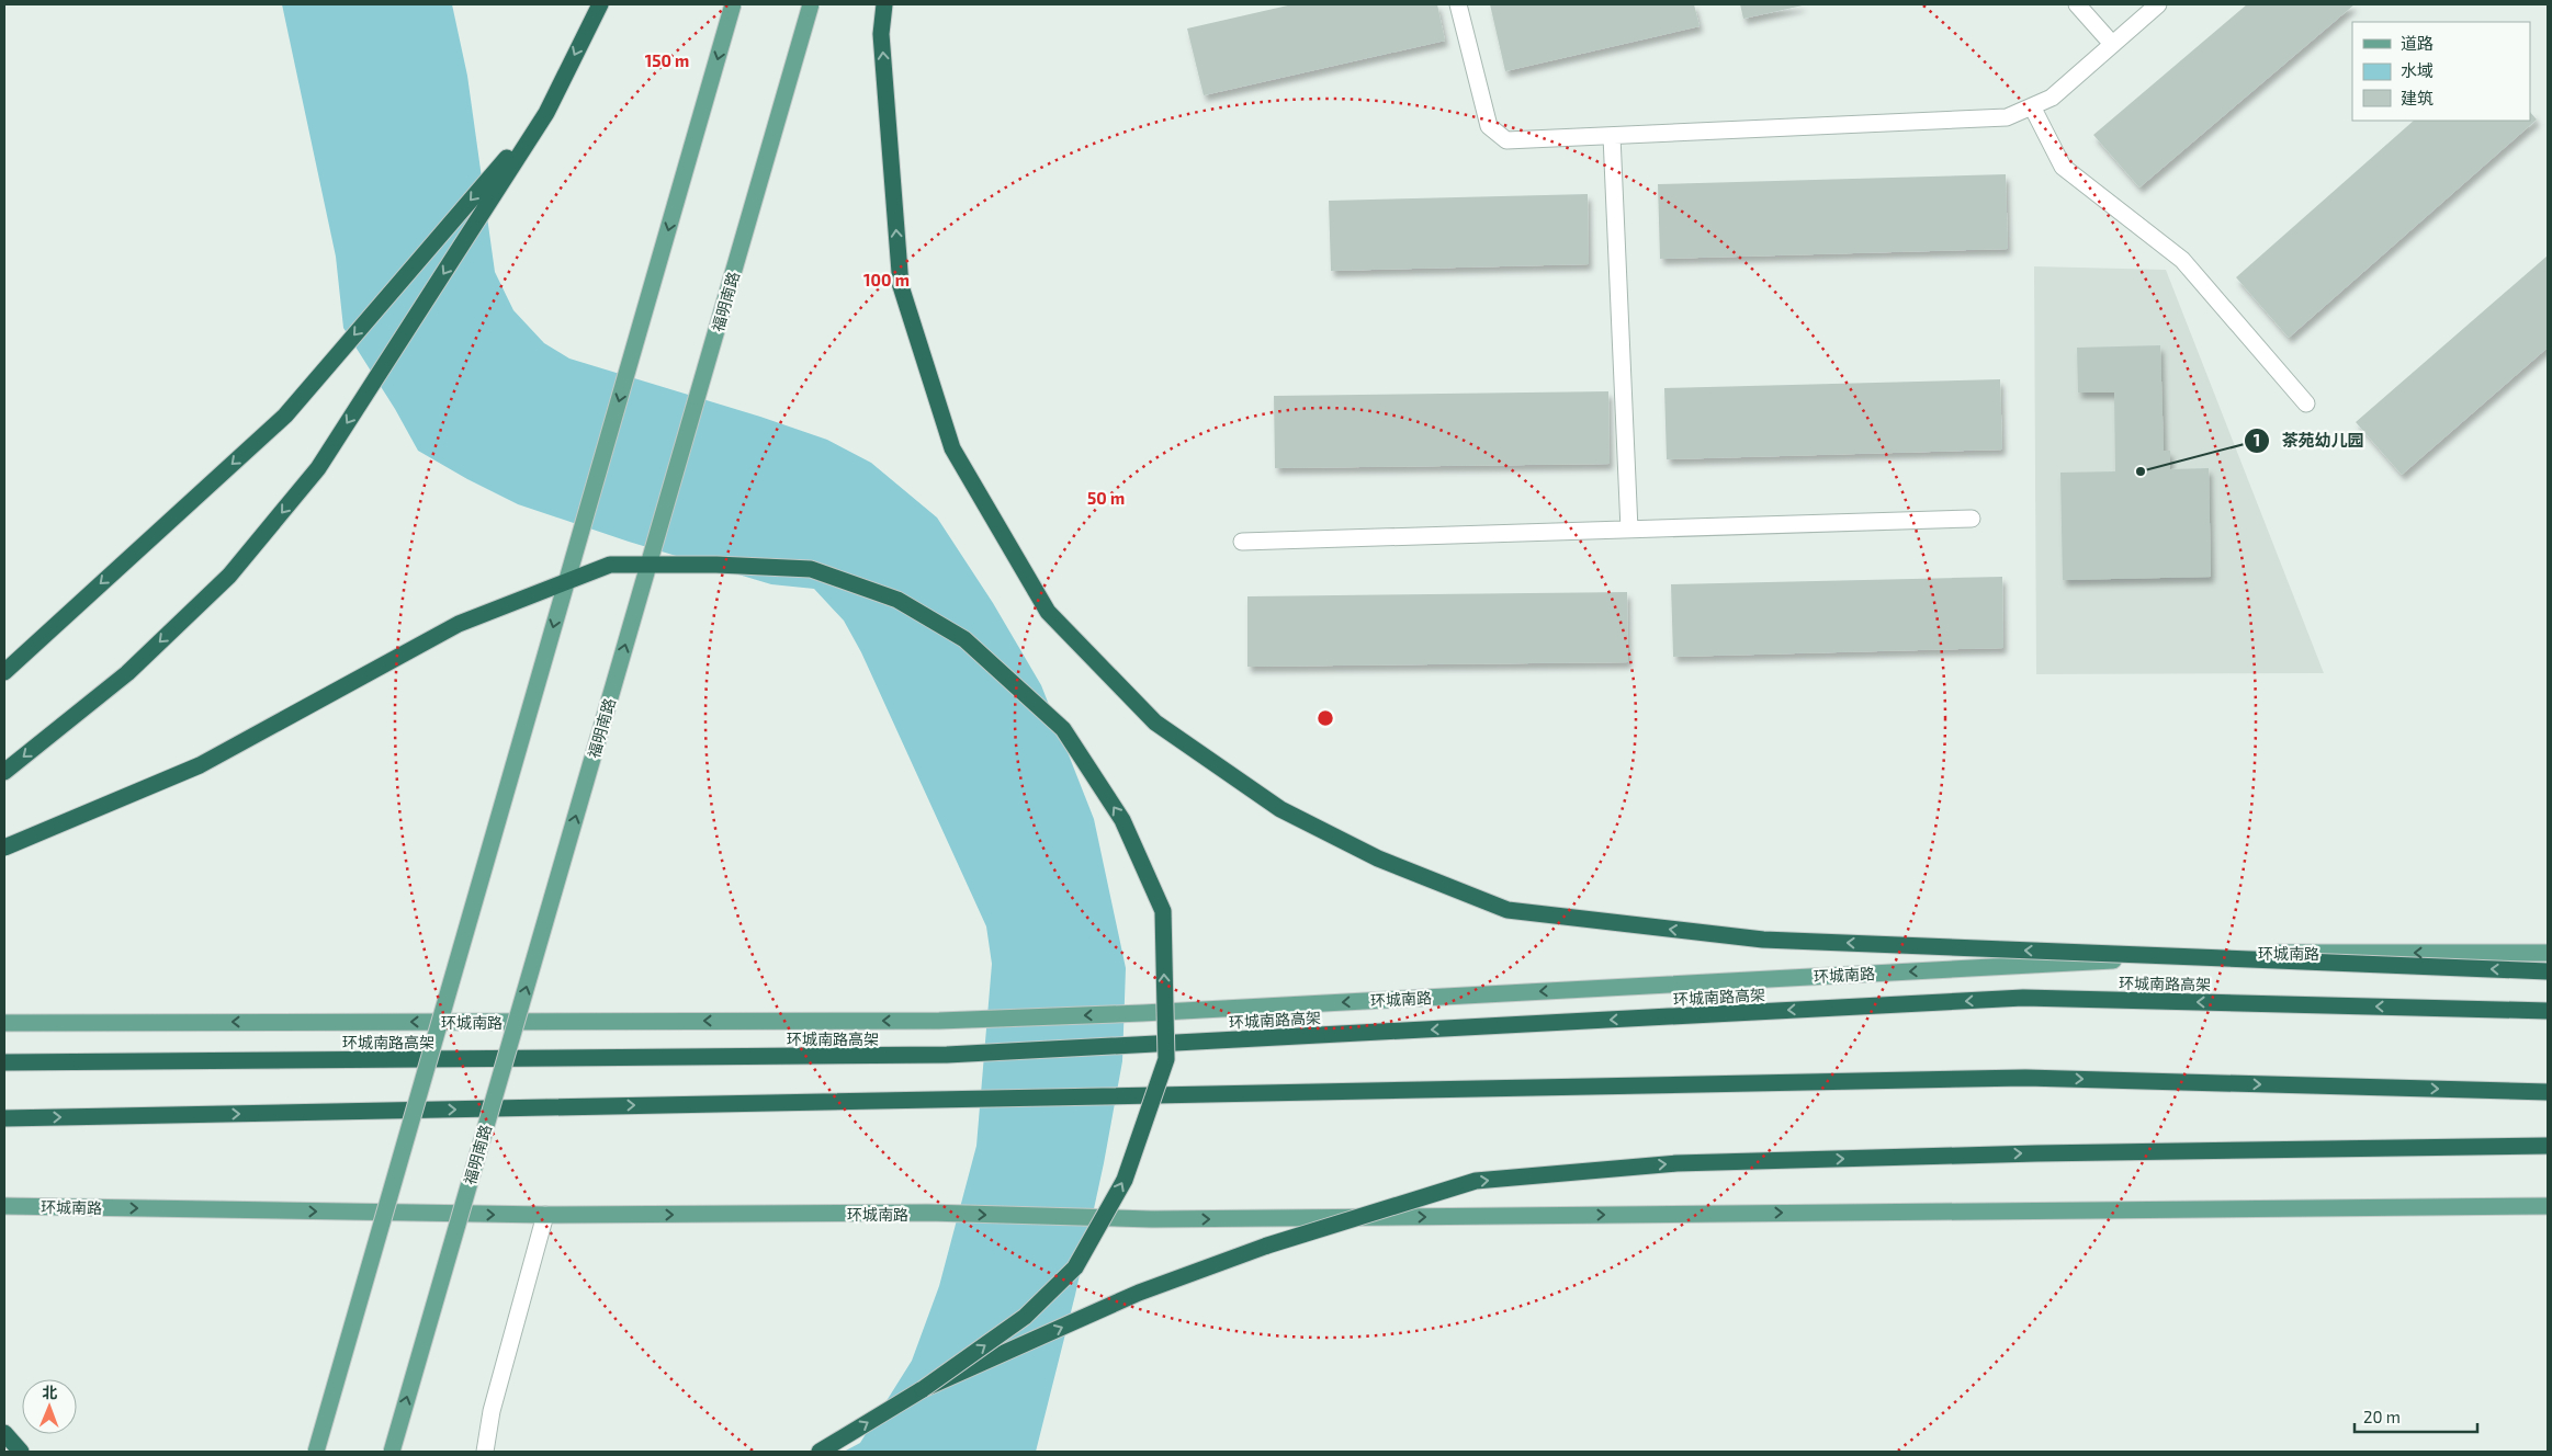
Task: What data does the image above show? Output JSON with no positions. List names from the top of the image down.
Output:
{
  "streets": {
    "highway": ["环城南路高架"],
    "main road": ["福明南路", "环城南路"]
  },
  "places": ["茶苑幼儿园"],
  "legend": ["道路", "水域", "建筑"],
  "scale_bar": "20 m",
  "north": "top",
  "rings": ["150 m", "100 m", "50 m"]
}
